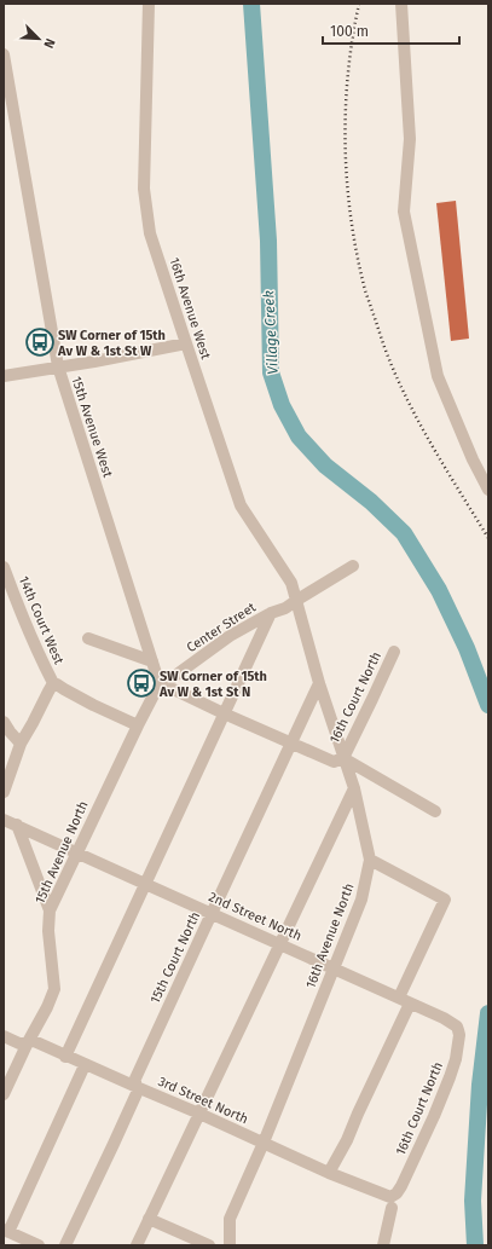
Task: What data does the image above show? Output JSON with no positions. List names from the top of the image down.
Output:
{
  "streets": {
    "street": [
      "16th Avenue West",
      "15th Avenue West",
      "14th Court West",
      "Center Street",
      "16th Court North",
      "15th Avenue North",
      "2nd Street North",
      "16th Avenue North",
      "15th Court North",
      "3rd Street North"
    ]
  },
  "crossings": [
    ["16th Avenue West", "Center Street"],
    ["16th Avenue West", "16th Avenue North"],
    ["15th Avenue West", "Center Street"],
    ["15th Avenue West", "15th Avenue North"],
    ["Center Street", "15th Avenue North"],
    ["Center Street", "16th Avenue North"],
    ["16th Court North", "2nd Street North"],
    ["16th Court North", "16th Avenue North"],
    ["16th Court North", "3rd Street North"],
    ["15th Avenue North", "2nd Street North"],
    ["15th Avenue North", "3rd Street North"],
    ["2nd Street North", "16th Avenue North"],
    ["2nd Street North", "15th Court North"],
    ["16th Avenue North", "15th Court North"],
    ["16th Avenue North", "3rd Street North"],
    ["15th Court North", "3rd Street North"]
  ],
  "water": ["Village Creek"],
  "places": {
    "bus stop": ["SW Corner of 15th Av W & 1st St W", "SW Corner of 15th Av W & 1st St N"]
  },
  "scale_bar": "100 m",
  "north": "bottom right"
}
